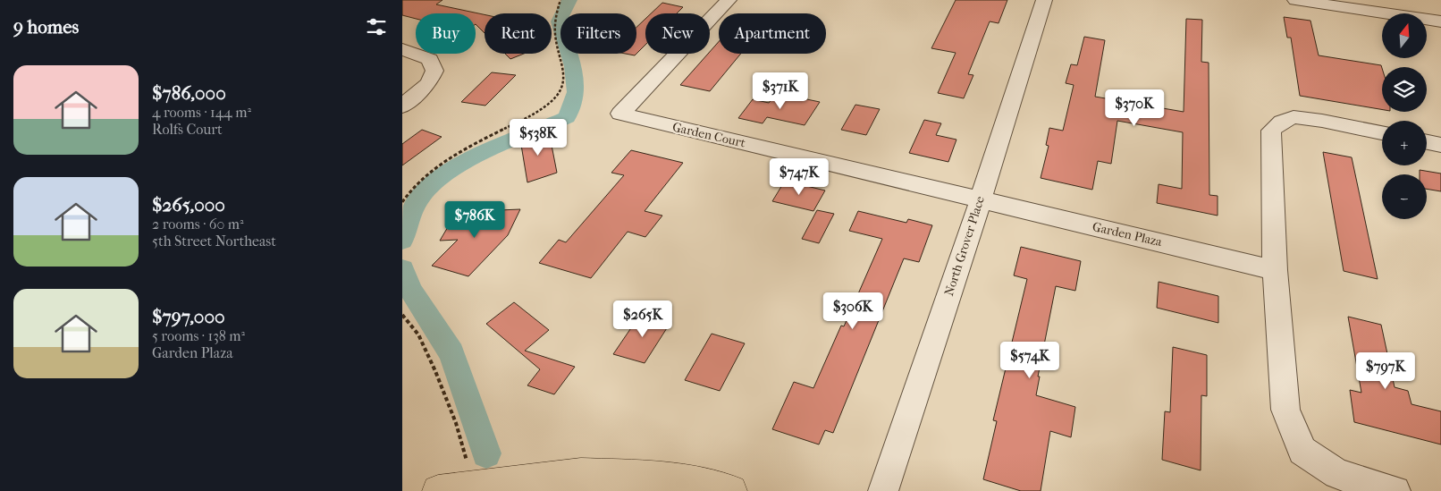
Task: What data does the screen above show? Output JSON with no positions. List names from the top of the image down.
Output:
{
  "streets": {
    "street": ["Garden Court", "Garden Plaza", "North Grover Place"]
  },
  "crossings": [
    ["Garden Court", "Garden Plaza"],
    ["Garden Court", "North Grover Place"],
    ["Garden Plaza", "North Grover Place"]
  ],
  "north": "top",
  "page": {
    "heading": "9 homes",
    "map_buttons": ["+", "−"],
    "chip": [
      "Buy",
      "Rent",
      "Filters",
      "New",
      "Apartment"
    ],
    "list": [
      {
        "name": "$786,000",
        "note": "4 rooms · 144 m² · Rolfs Court"
      },
      {
        "name": "$265,000",
        "note": "2 rooms · 60 m² · 5th Street Northeast"
      },
      {
        "name": "$797,000",
        "note": "5 rooms · 138 m² · Garden Plaza"
      }
    ],
    "price": [
      "$371K",
      "$370K",
      "$538K",
      "$747K",
      "$786K",
      "$306K",
      "$265K",
      "$574K",
      "$797K"
    ]
  }
}
